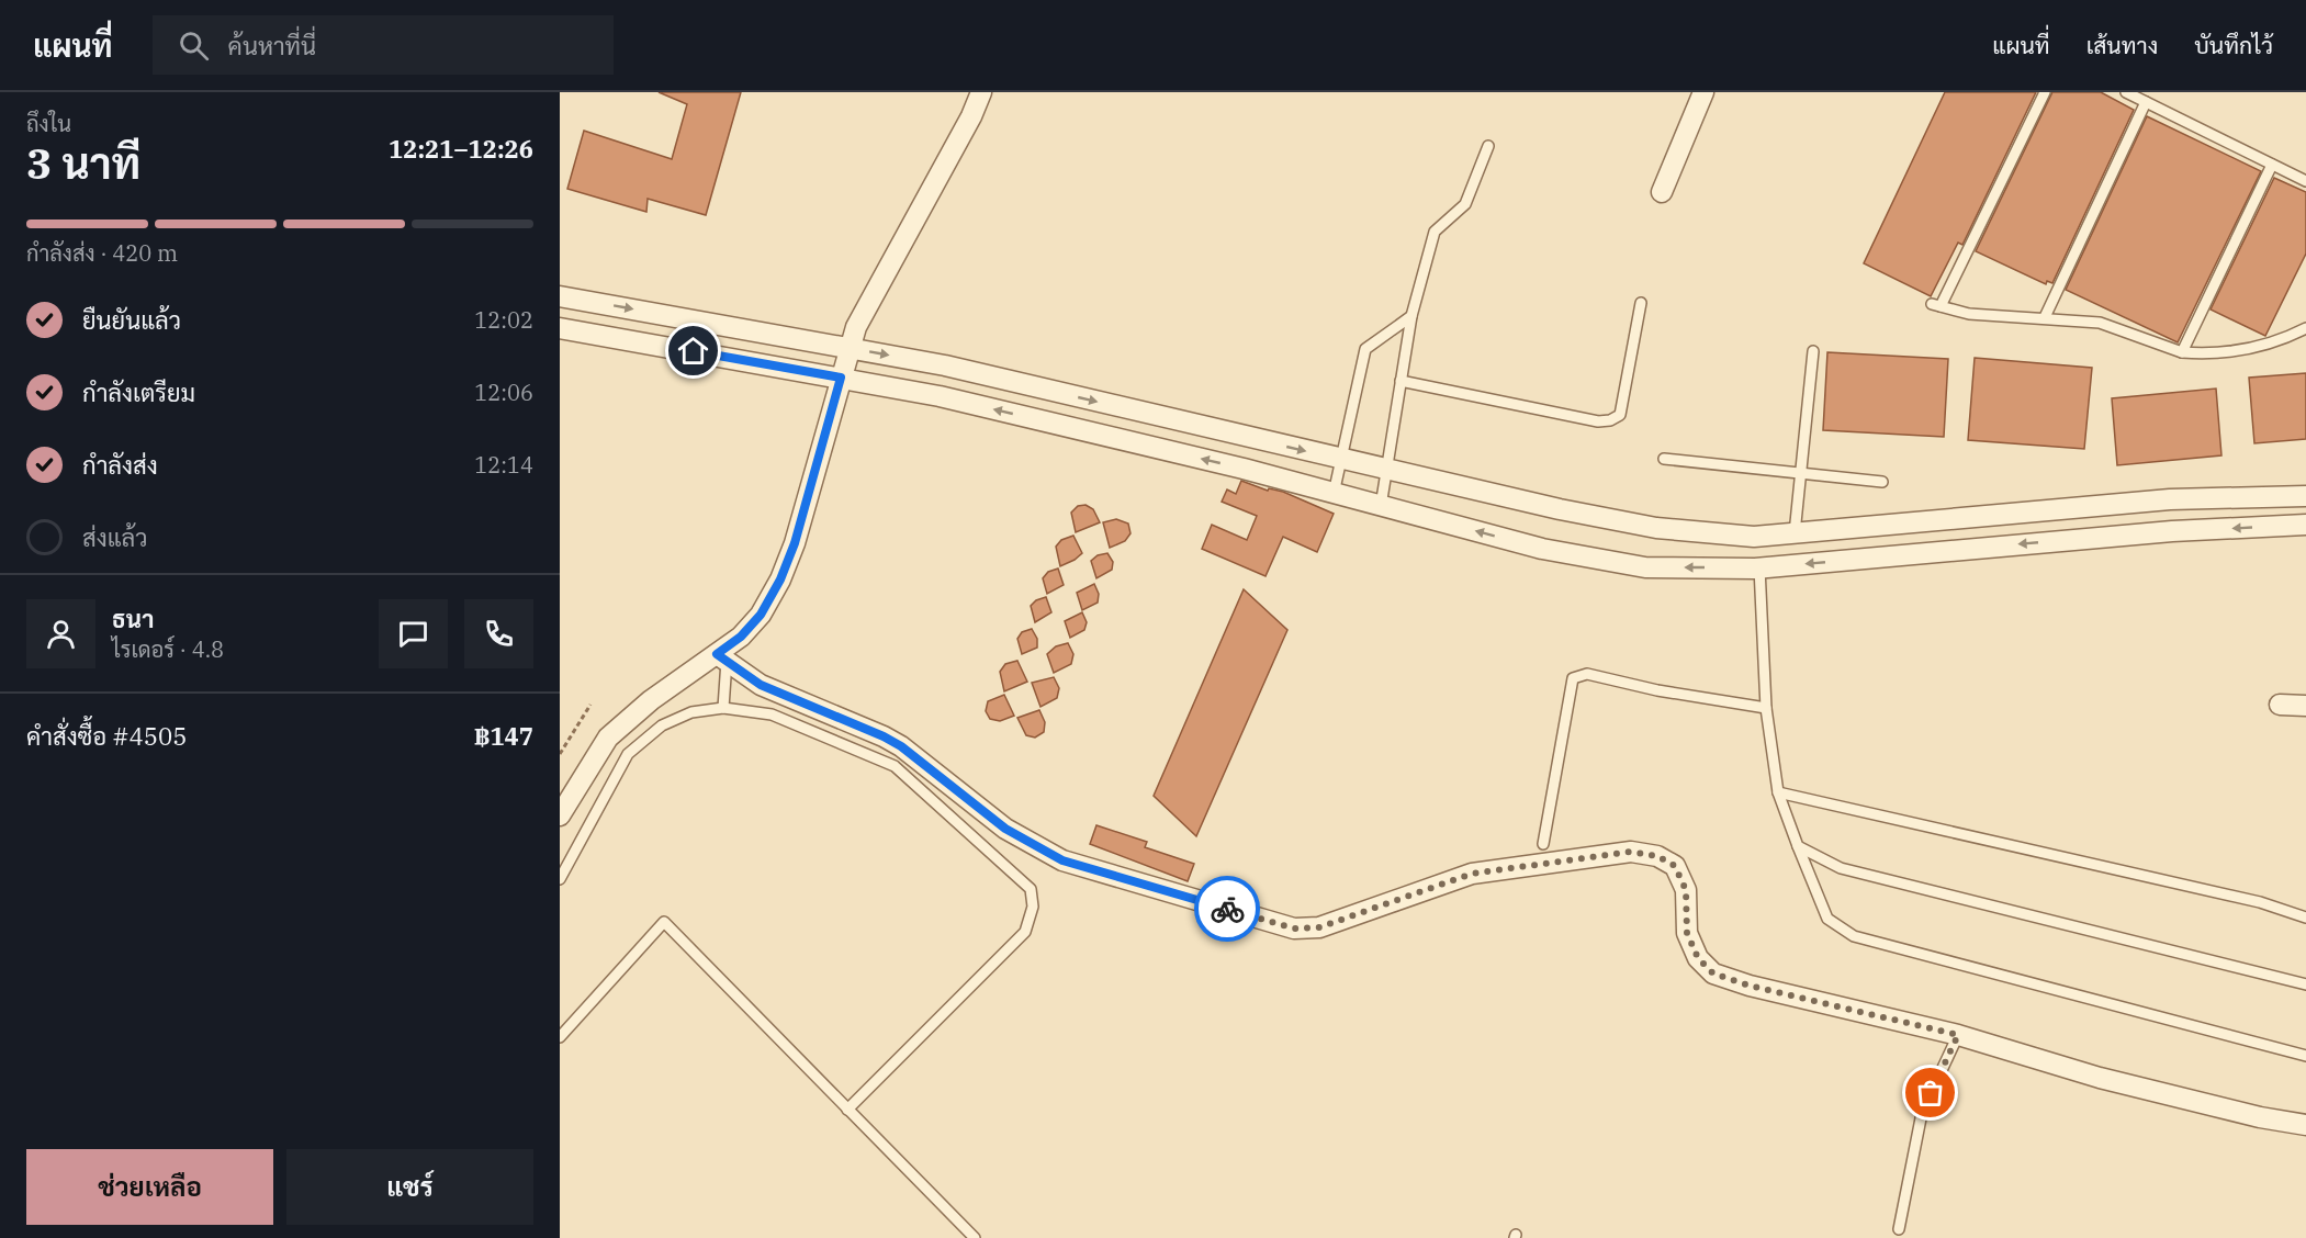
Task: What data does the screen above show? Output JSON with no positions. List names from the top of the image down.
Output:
{
  "page": {
    "header": "แผนที่",
    "search": "ค้นหาที่นี่",
    "nav": ["แผนที่", "เส้นทาง", "บันทึกไว้"],
    "heading": ["3 นาที", "ถึงใน", "12:21–12:26"],
    "panel": [
      "ธนา",
      "ไรเดอร์ · 4.8",
      "คำสั่งซื้อ #4505",
      "฿147"
    ],
    "bar": "กำลังส่ง · 420 m",
    "list": [
      ["ยืนยันแล้ว", "12:02"],
      ["กำลังเตรียม", "12:06"],
      ["กำลังส่ง", "12:14"],
      "ส่งแล้ว"
    ],
    "buttons": ["ช่วยเหลือ", "แชร์"]
  }
}
